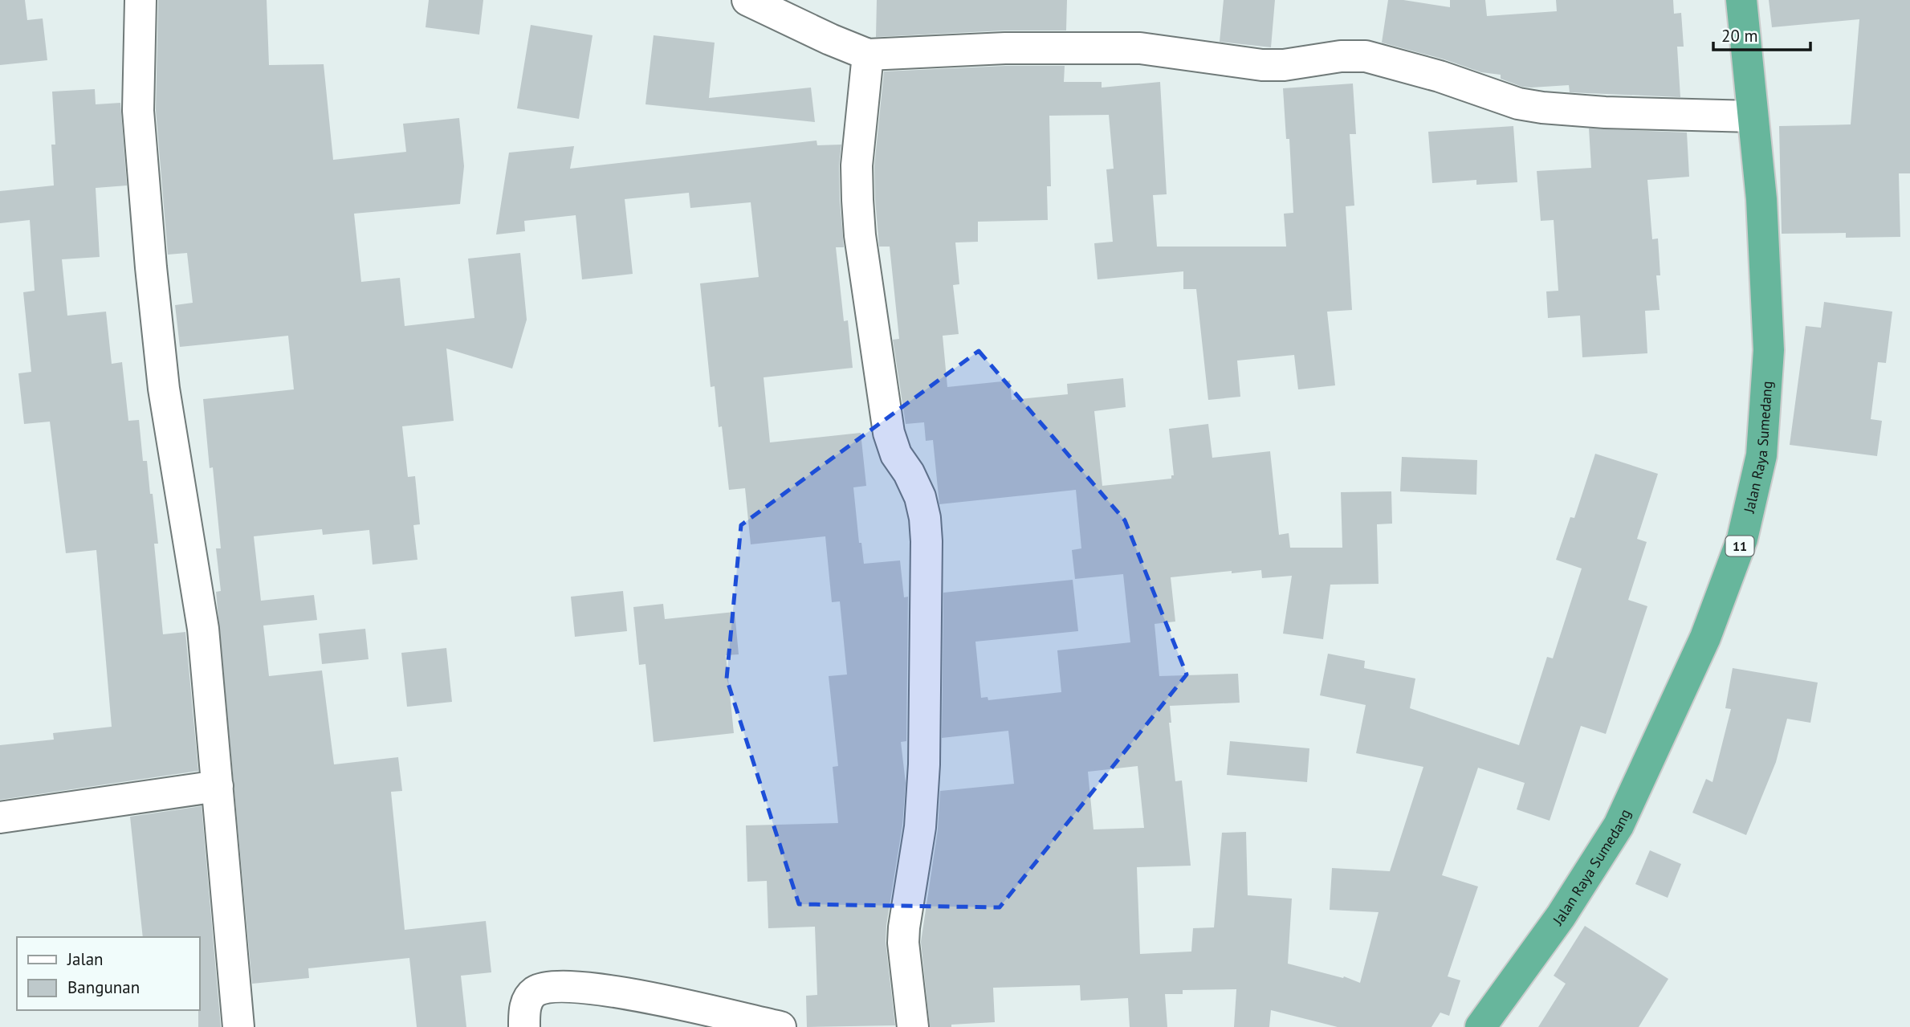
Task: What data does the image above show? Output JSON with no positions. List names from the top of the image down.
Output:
{
  "streets": {
    "highway": ["Jalan Raya Sumedang", "11"]
  },
  "legend": ["Jalan", "Bangunan"],
  "scale_bar": "20 m"
}
